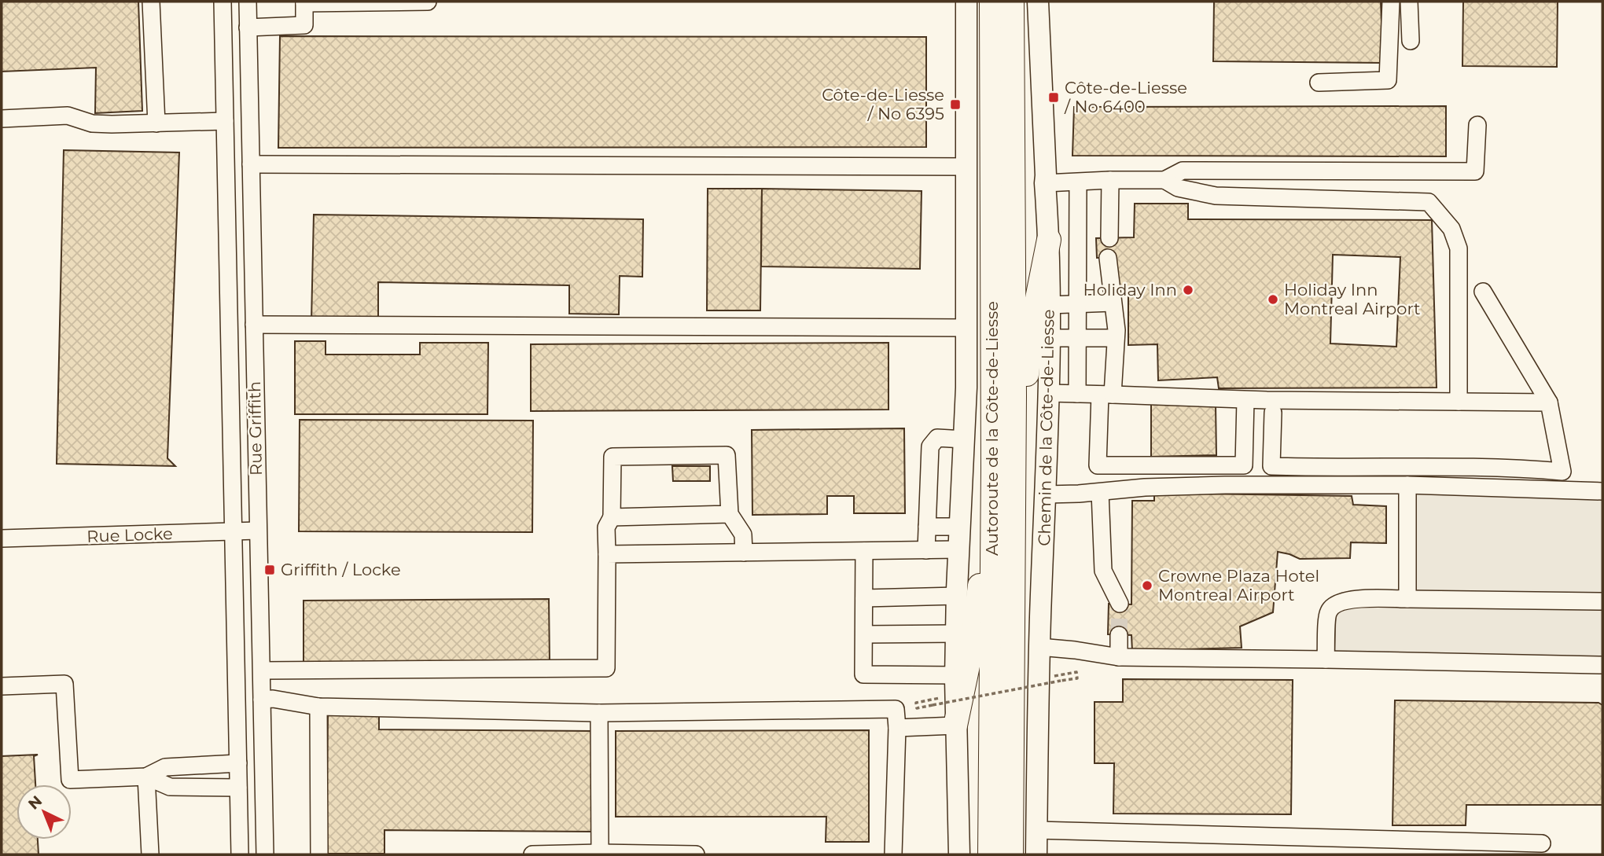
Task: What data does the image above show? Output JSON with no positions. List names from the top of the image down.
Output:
{
  "streets": {
    "highway": ["Autoroute de la Côte-de-Liesse"],
    "main road": ["Chemin de la Côte-de-Liesse"],
    "street": ["Rue Griffith", "Rue Locke"]
  },
  "crossings": [
    ["Rue Griffith", "Rue Locke"]
  ],
  "places": {
    "transit": ["Côte-de-Liesse / No 6400", "Côte-de-Liesse / No 6395", "Griffith / Locke"],
    "other": ["Holiday Inn", "Holiday Inn Montreal Airport", "Crowne Plaza Hotel Montreal Airport"]
  },
  "north": "top left"
}
